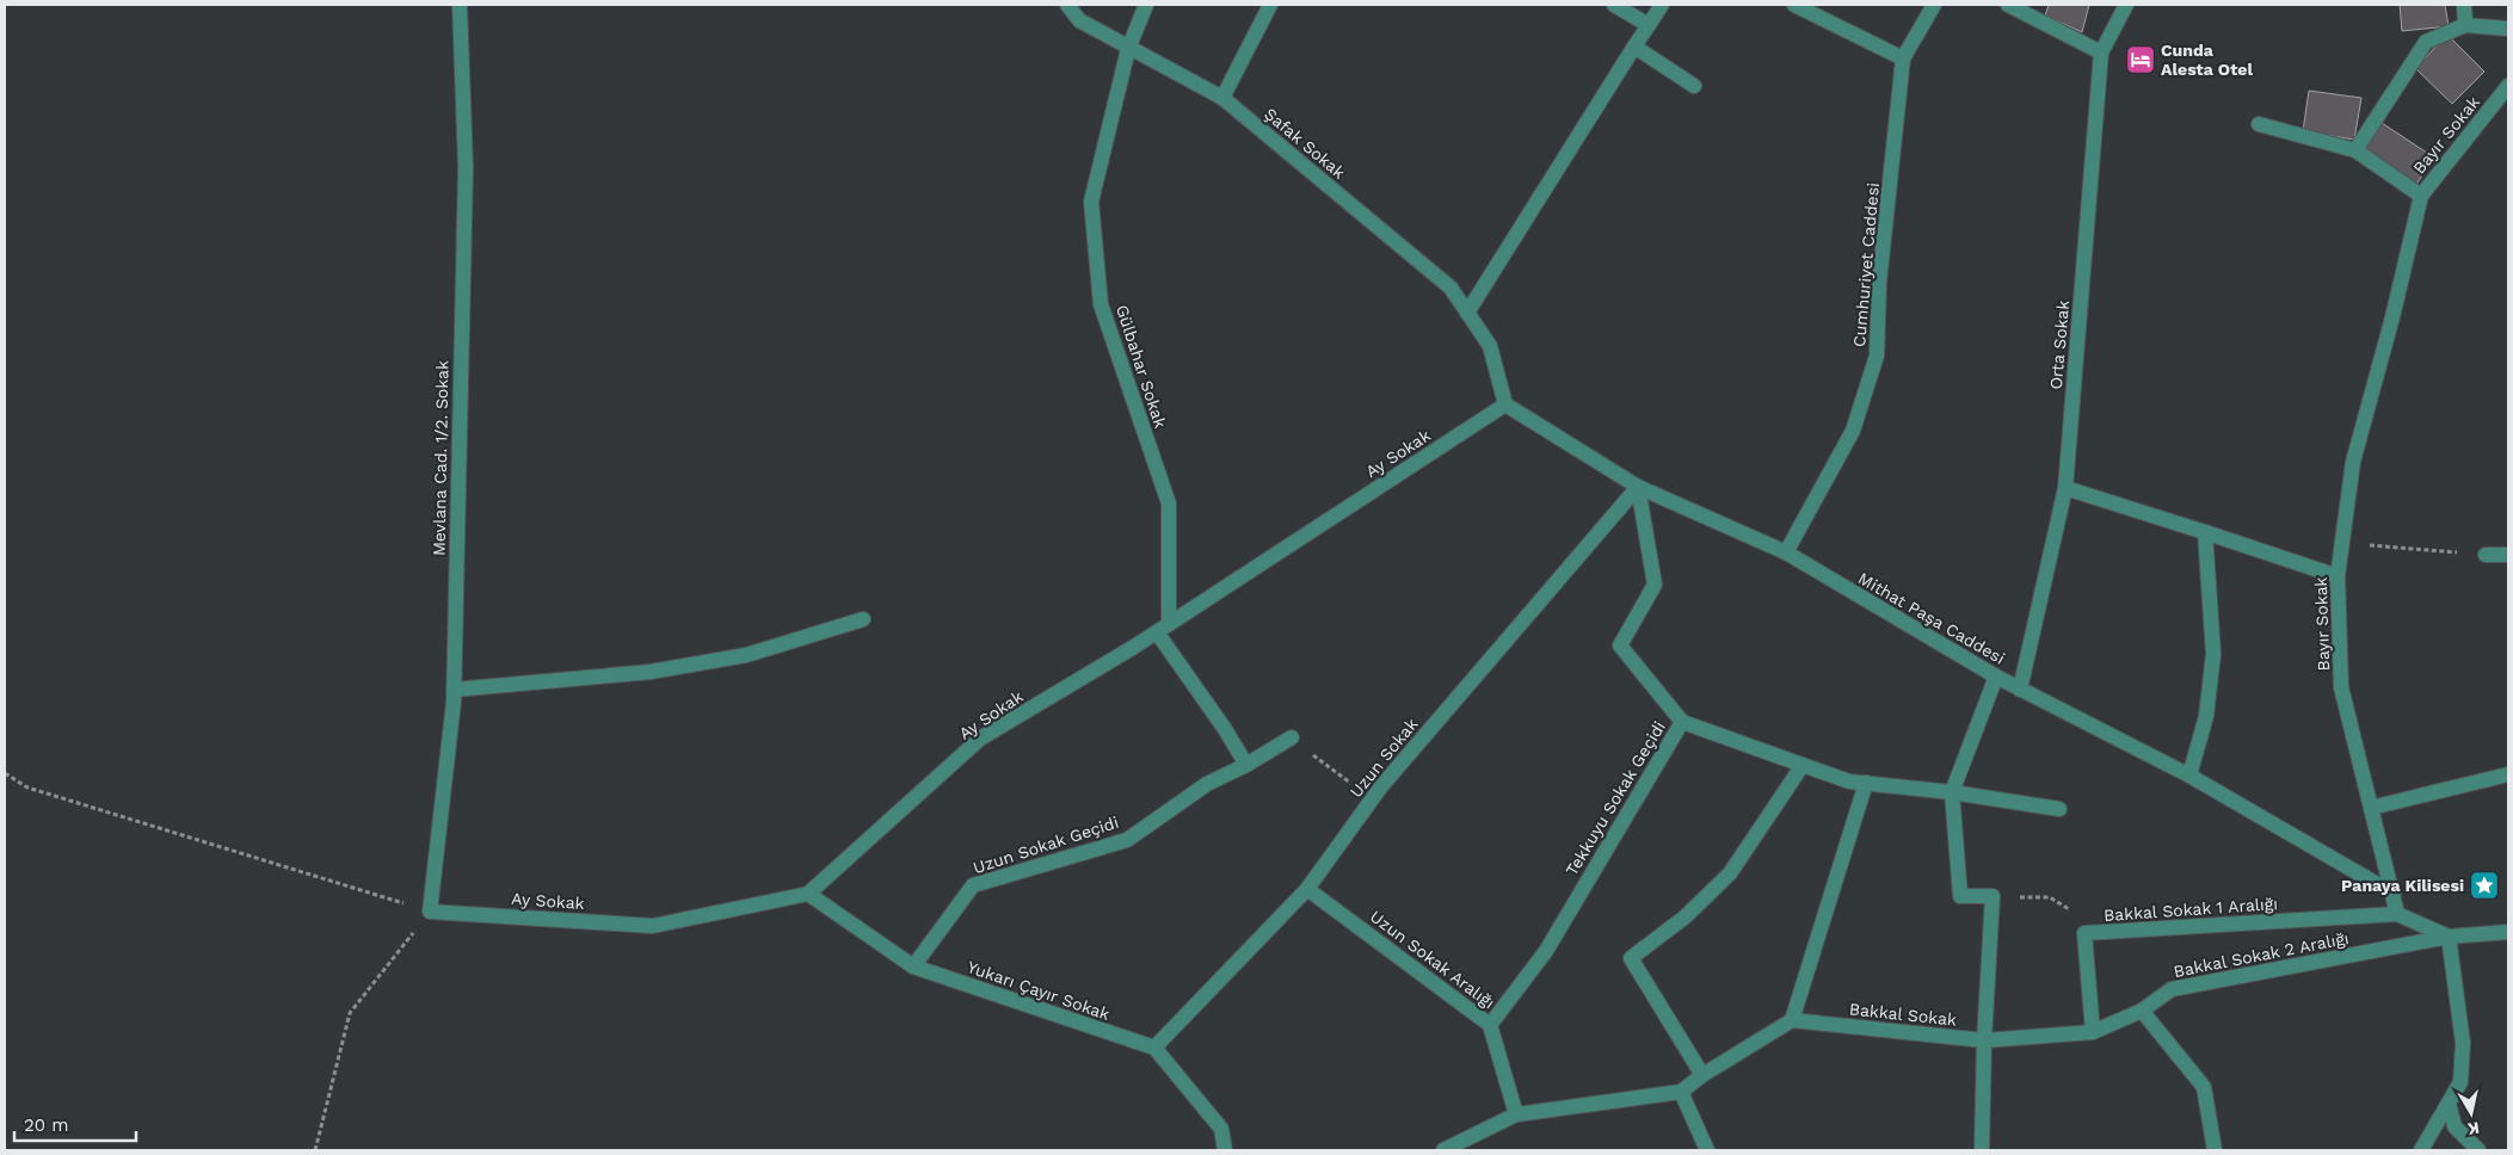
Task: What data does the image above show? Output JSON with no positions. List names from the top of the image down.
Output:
{
  "streets": {
    "street": [
      "Bayır Sokak",
      "Şafak Sokak",
      "Cumhuriyet Caddesi",
      "Orta Sokak",
      "Gülbahar Sokak",
      "Ay Sokak",
      "Mevlana Cad. 1/2. Sokak",
      "Mithat Paşa Caddesi",
      "Uzun Sokak",
      "Tekkuyu Sokak Geçidi",
      "Uzun Sokak Geçidi",
      "Bakkal Sokak 1 Aralığı",
      "Bakkal Sokak 2 Aralığı",
      "Uzun Sokak Aralığı",
      "Yukarı Çayır Sokak",
      "Bakkal Sokak"
    ]
  },
  "crossings": [
    ["Bayır Sokak", "Mithat Paşa Caddesi"],
    ["Bayır Sokak", "Bakkal Sokak 1 Aralığı"],
    ["Şafak Sokak", "Gülbahar Sokak"],
    ["Şafak Sokak", "Ay Sokak"],
    ["Şafak Sokak", "Mithat Paşa Caddesi"],
    ["Cumhuriyet Caddesi", "Mithat Paşa Caddesi"],
    ["Orta Sokak", "Mithat Paşa Caddesi"],
    ["Gülbahar Sokak", "Ay Sokak"],
    ["Ay Sokak", "Mevlana Cad. 1/2. Sokak"],
    ["Ay Sokak", "Mithat Paşa Caddesi"],
    ["Ay Sokak", "Yukarı Çayır Sokak"],
    ["Mithat Paşa Caddesi", "Uzun Sokak"],
    ["Mithat Paşa Caddesi", "Tekkuyu Sokak Geçidi"],
    ["Uzun Sokak", "Tekkuyu Sokak Geçidi"],
    ["Uzun Sokak", "Uzun Sokak Aralığı"],
    ["Uzun Sokak", "Yukarı Çayır Sokak"],
    ["Tekkuyu Sokak Geçidi", "Uzun Sokak Aralığı"],
    ["Uzun Sokak Geçidi", "Yukarı Çayır Sokak"],
    ["Bakkal Sokak 1 Aralığı", "Bakkal Sokak 2 Aralığı"],
    ["Bakkal Sokak 2 Aralığı", "Bakkal Sokak"]
  ],
  "places": {
    "hotel": ["Cunda Alesta Otel"],
    "place": ["Panaya Kilisesi"]
  },
  "scale_bar": "20 m",
  "north": "bottom"
}
